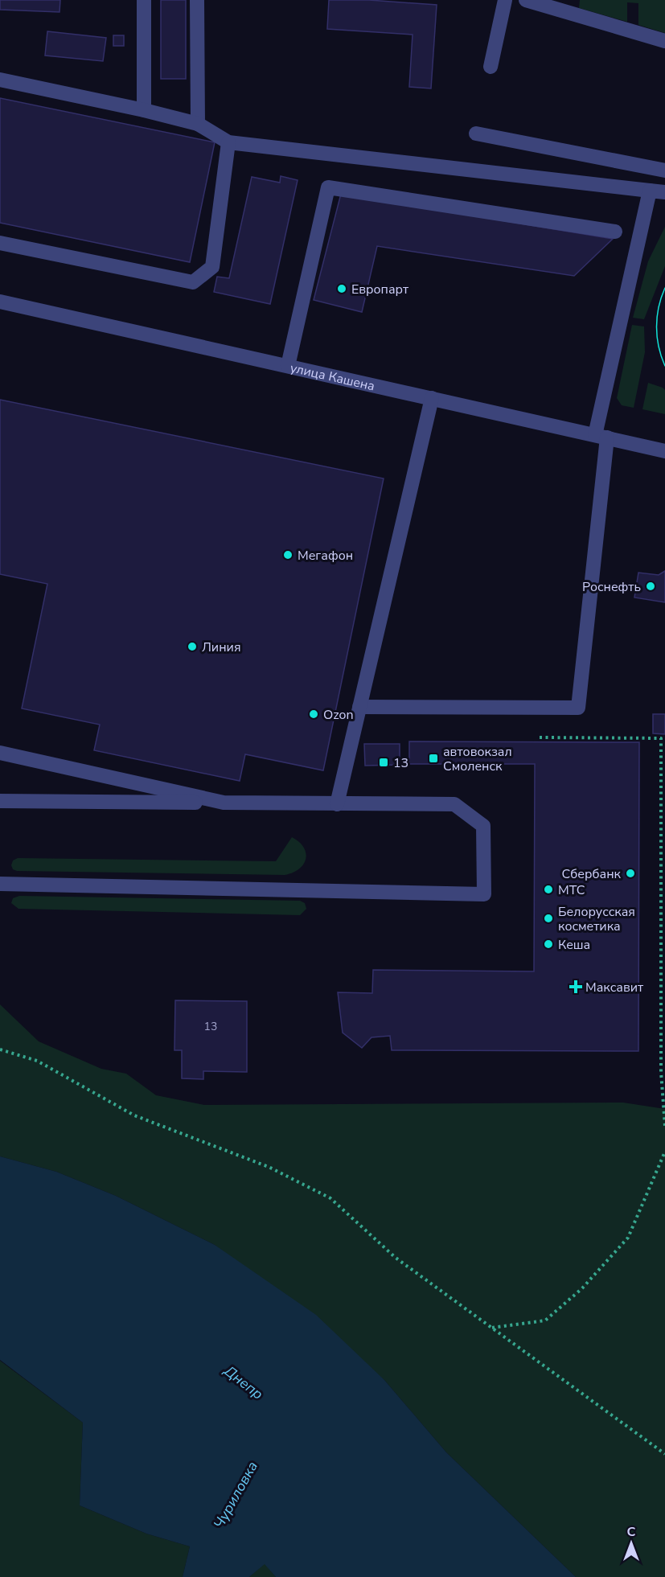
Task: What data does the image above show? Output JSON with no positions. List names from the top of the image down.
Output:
{
  "streets": {
    "street": ["улица Кашена"]
  },
  "water": ["Днепр", "Чуриловка"],
  "places": {
    "other": [
      "Европарт",
      "Мегафон",
      "Роснефть",
      "Линия",
      "Ozon",
      "Сбербанк",
      "МТС",
      "Белорусская косметика",
      "Кеша"
    ],
    "transit": ["автовокзал Смоленск", "13"],
    "health": ["Максавит"]
  },
  "house_numbers": ["13"],
  "north": "top"
}
